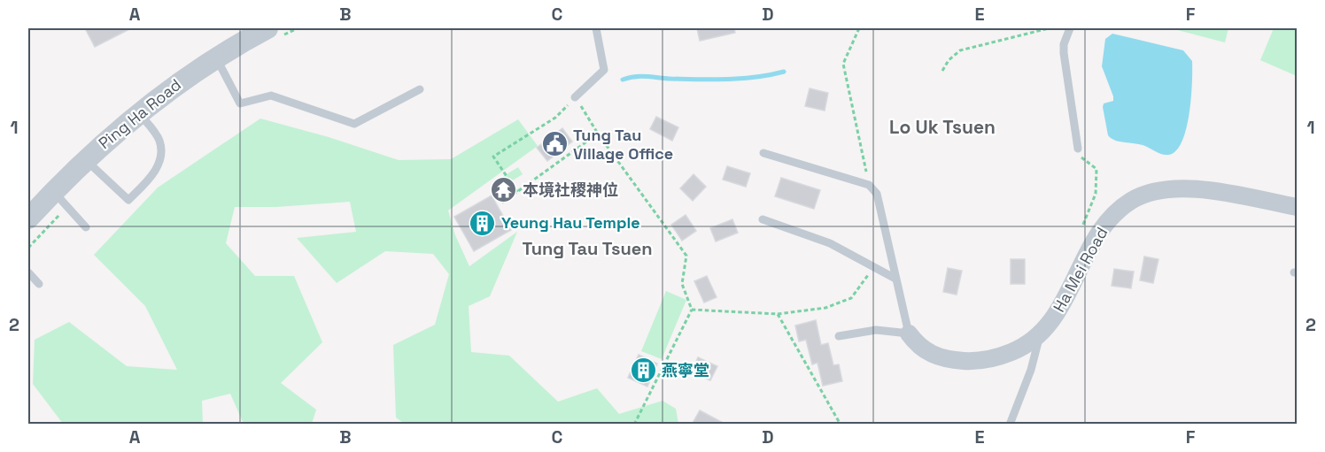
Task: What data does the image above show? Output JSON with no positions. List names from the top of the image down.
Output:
{
  "streets": {
    "street": ["Ping Ha Road", "Ha Mei Road"]
  },
  "districts": ["Lo Uk Tsuen", "Tung Tau Tsuen"],
  "places": {
    "public building": ["Tung Tau Village Office"],
    "temple": ["本境社稷神位"],
    "building": ["Yeung Hau Temple", "燕寧堂"]
  },
  "grid": {
    "columns": [
      "A",
      "B",
      "C",
      "D",
      "E",
      "F"
    ],
    "rows": ["1", "2"]
  }
}
